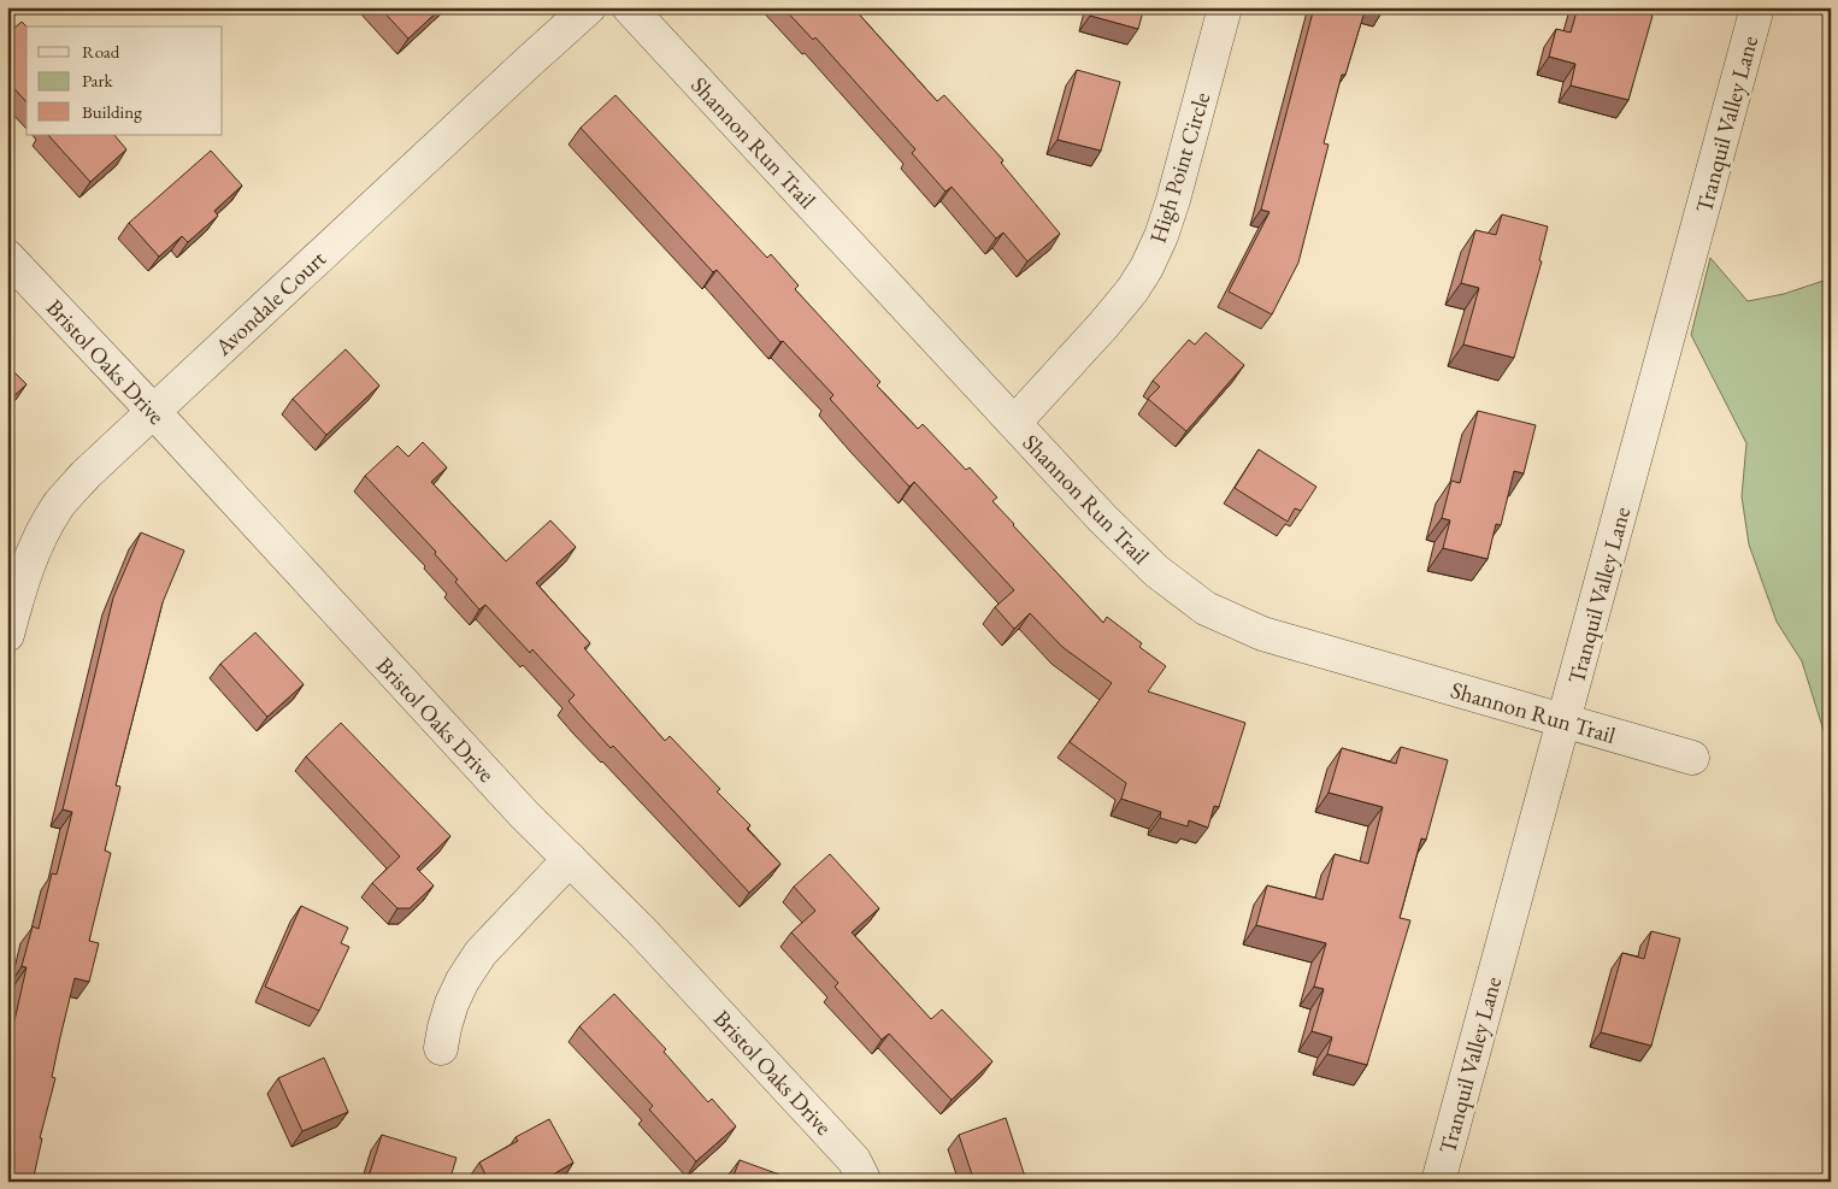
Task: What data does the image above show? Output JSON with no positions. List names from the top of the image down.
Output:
{
  "streets": {
    "street": [
      "Tranquil Valley Lane",
      "Shannon Run Trail",
      "High Point Circle",
      "Avondale Court",
      "Bristol Oaks Drive"
    ]
  },
  "crossings": [
    ["Tranquil Valley Lane", "Shannon Run Trail"],
    ["Shannon Run Trail", "High Point Circle"],
    ["Avondale Court", "Bristol Oaks Drive"]
  ],
  "legend": ["Road", "Park", "Building"]
}
